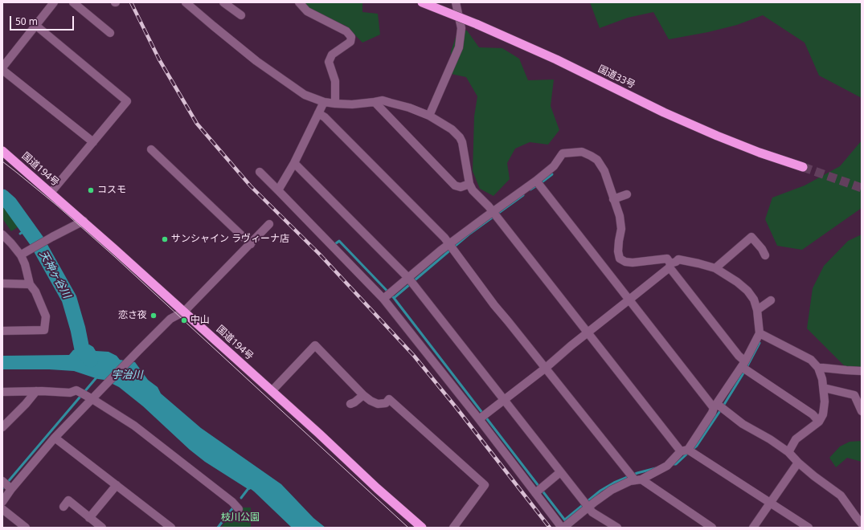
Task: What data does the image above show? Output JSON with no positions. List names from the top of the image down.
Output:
{
  "streets": {
    "highway": ["国道33号", "国道194号"]
  },
  "water": ["天神ヶ谷川", "宇治川"],
  "parks": ["枝川公園"],
  "places": [
    "コスモ",
    "サンシャイン ラヴィーナ店",
    "恋さ夜",
    "中山"
  ],
  "scale_bar": "50 m"
}
